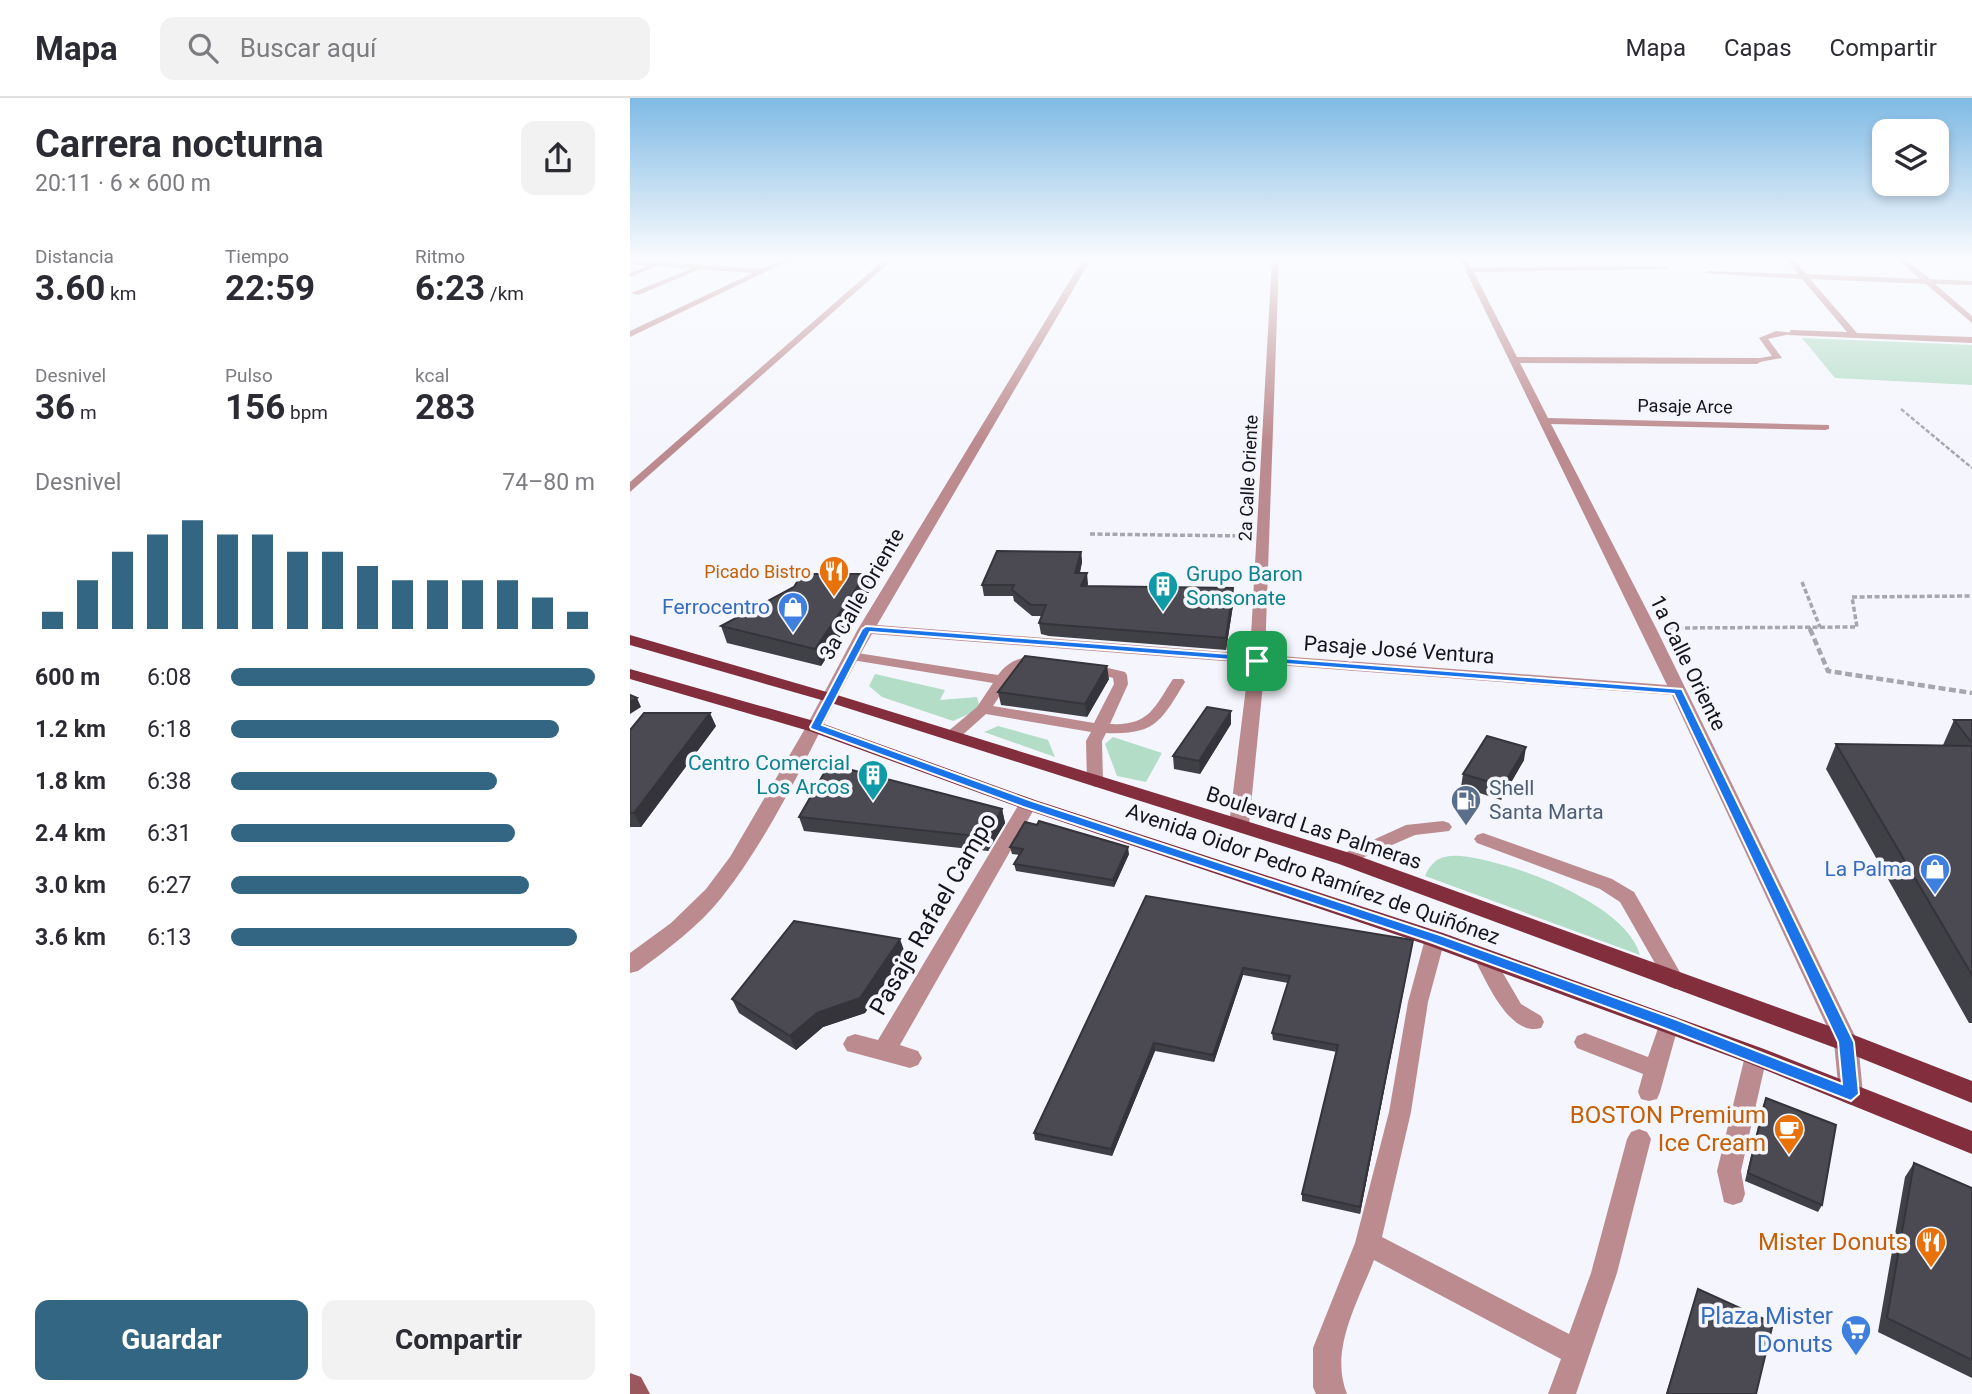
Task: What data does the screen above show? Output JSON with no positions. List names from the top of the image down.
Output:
{
  "streets": {
    "main road": ["Boulevard Las Palmeras", "Avenida Oidor Pedro Ramírez de Quiñónez"],
    "street": [
      "Pasaje Arce",
      "2a Calle Oriente",
      "3a Calle Oriente",
      "Pasaje José Ventura",
      "1a Calle Oriente",
      "Pasaje Rafael Campo"
    ]
  },
  "crossings": [
    ["Pasaje Arce", "1a Calle Oriente"],
    ["2a Calle Oriente", "Pasaje José Ventura"],
    ["2a Calle Oriente", "Boulevard Las Palmeras"],
    ["3a Calle Oriente", "Pasaje José Ventura"],
    ["3a Calle Oriente", "Boulevard Las Palmeras"],
    ["3a Calle Oriente", "Avenida Oidor Pedro Ramírez de Quiñónez"],
    ["Pasaje José Ventura", "1a Calle Oriente"],
    ["1a Calle Oriente", "Boulevard Las Palmeras"],
    ["1a Calle Oriente", "Avenida Oidor Pedro Ramírez de Quiñónez"],
    ["Avenida Oidor Pedro Ramírez de Quiñónez", "Pasaje Rafael Campo"]
  ],
  "places": {
    "restaurant": ["Picado Bistro", "Mister Donuts"],
    "building": ["Grupo Baron Sonsonate", "Centro Comercial Los Arcos"],
    "shop": ["Ferrocentro", "La Palma"],
    "fuel station": ["Shell Santa Marta"],
    "cafe": ["BOSTON Premium Ice Cream"],
    "supermarket": ["Plaza Mister Donuts"]
  },
  "page": {
    "header": "Mapa",
    "search": "Buscar aquí",
    "nav": ["Mapa", "Capas", "Compartir"],
    "heading": ["Carrera nocturna", "20:11 · 6 × 600 m"],
    "stats": [
      ["Distancia", "3.60 km"],
      ["Tiempo", "22:59"],
      ["Ritmo", "6:23 /km"],
      ["Desnivel", "36 m"],
      ["Pulso", "156 bpm"],
      ["kcal", "283"]
    ],
    "chart": ["Desnivel", "74–80 m"],
    "list": [
      {
        "name": "600 m",
        "note": "6:08"
      },
      {
        "name": "1.2 km",
        "note": "6:18"
      },
      {
        "name": "1.8 km",
        "note": "6:38"
      },
      {
        "name": "2.4 km",
        "note": "6:31"
      },
      {
        "name": "3.0 km",
        "note": "6:27"
      },
      {
        "name": "3.6 km",
        "note": "6:13"
      }
    ],
    "buttons": ["Guardar", "Compartir"]
  }
}
